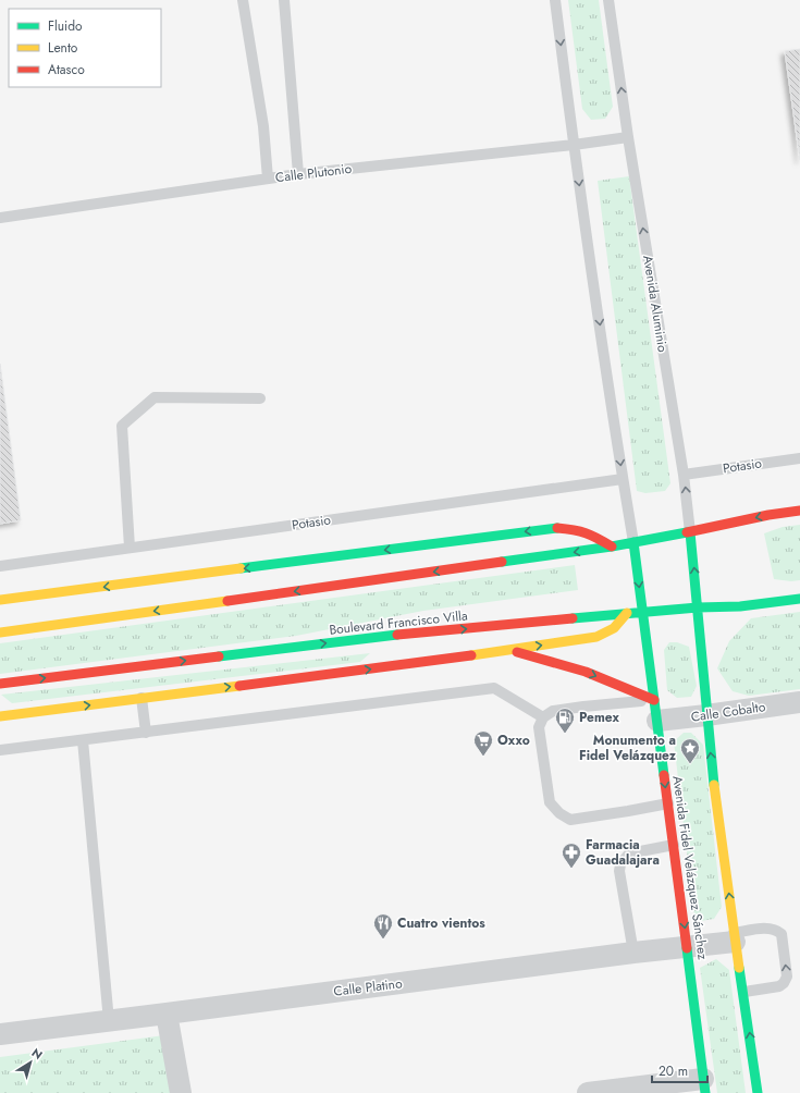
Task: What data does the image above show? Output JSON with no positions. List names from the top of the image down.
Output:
{
  "streets": {
    "main road": ["Avenida Aluminio", "Boulevard Francisco Villa", "Avenida Fidel Velázquez Sánchez"],
    "street": ["Calle Cobalto", "Calle Platino"],
    "lane": ["Calle Plutonio", "Potasio"]
  },
  "crossings": [
    ["Calle Plutonio", "Avenida Aluminio"],
    ["Avenida Aluminio", "Potasio"],
    ["Avenida Aluminio", "Boulevard Francisco Villa"],
    ["Boulevard Francisco Villa", "Avenida Fidel Velázquez Sánchez"],
    ["Calle Cobalto", "Avenida Fidel Velázquez Sánchez"],
    ["Avenida Fidel Velázquez Sánchez", "Calle Platino"]
  ],
  "places": {
    "fuel station": ["Pemex"],
    "supermarket": ["Oxxo"],
    "place": ["Monumento a Fidel Velázquez"],
    "pharmacy": ["Farmacia Guadalajara"],
    "restaurant": ["Cuatro vientos"]
  },
  "legend": ["Fluido", "Lento", "Atasco"],
  "scale_bar": "20 m",
  "north": "top right"
}
